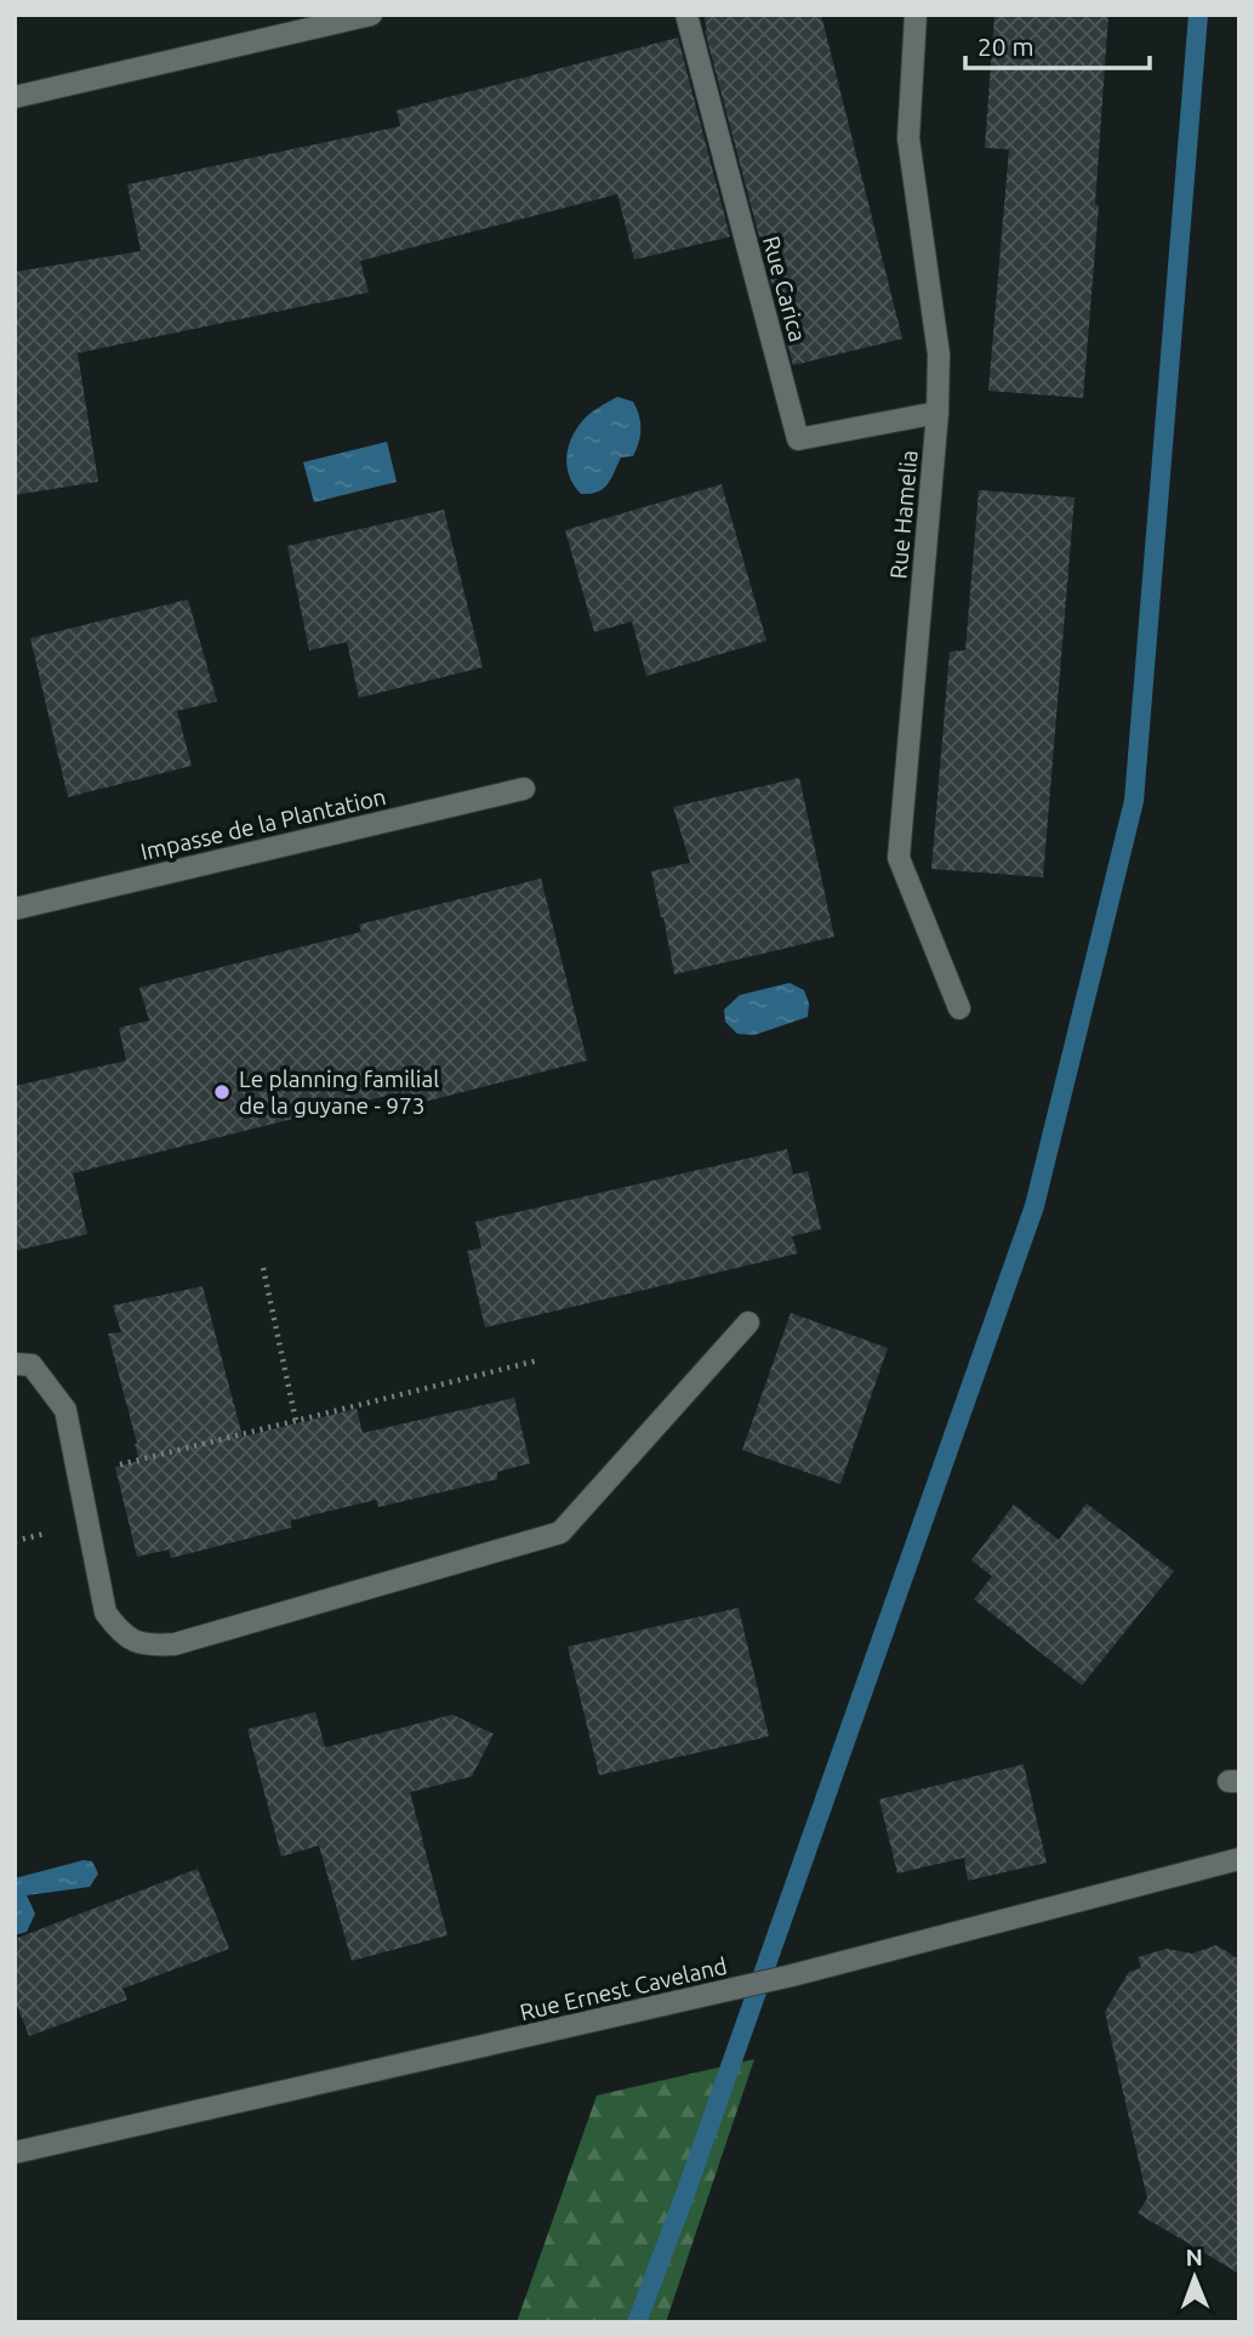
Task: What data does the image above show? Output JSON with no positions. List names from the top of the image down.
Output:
{
  "streets": {
    "street": [
      "Rue Carica",
      "Rue Hamelia",
      "Impasse de la Plantation",
      "Rue Ernest Caveland"
    ]
  },
  "crossings": [
    ["Rue Carica", "Rue Hamelia"]
  ],
  "places": ["Le planning familial de la guyane - 973"],
  "scale_bar": "20 m",
  "north": "top"
}
